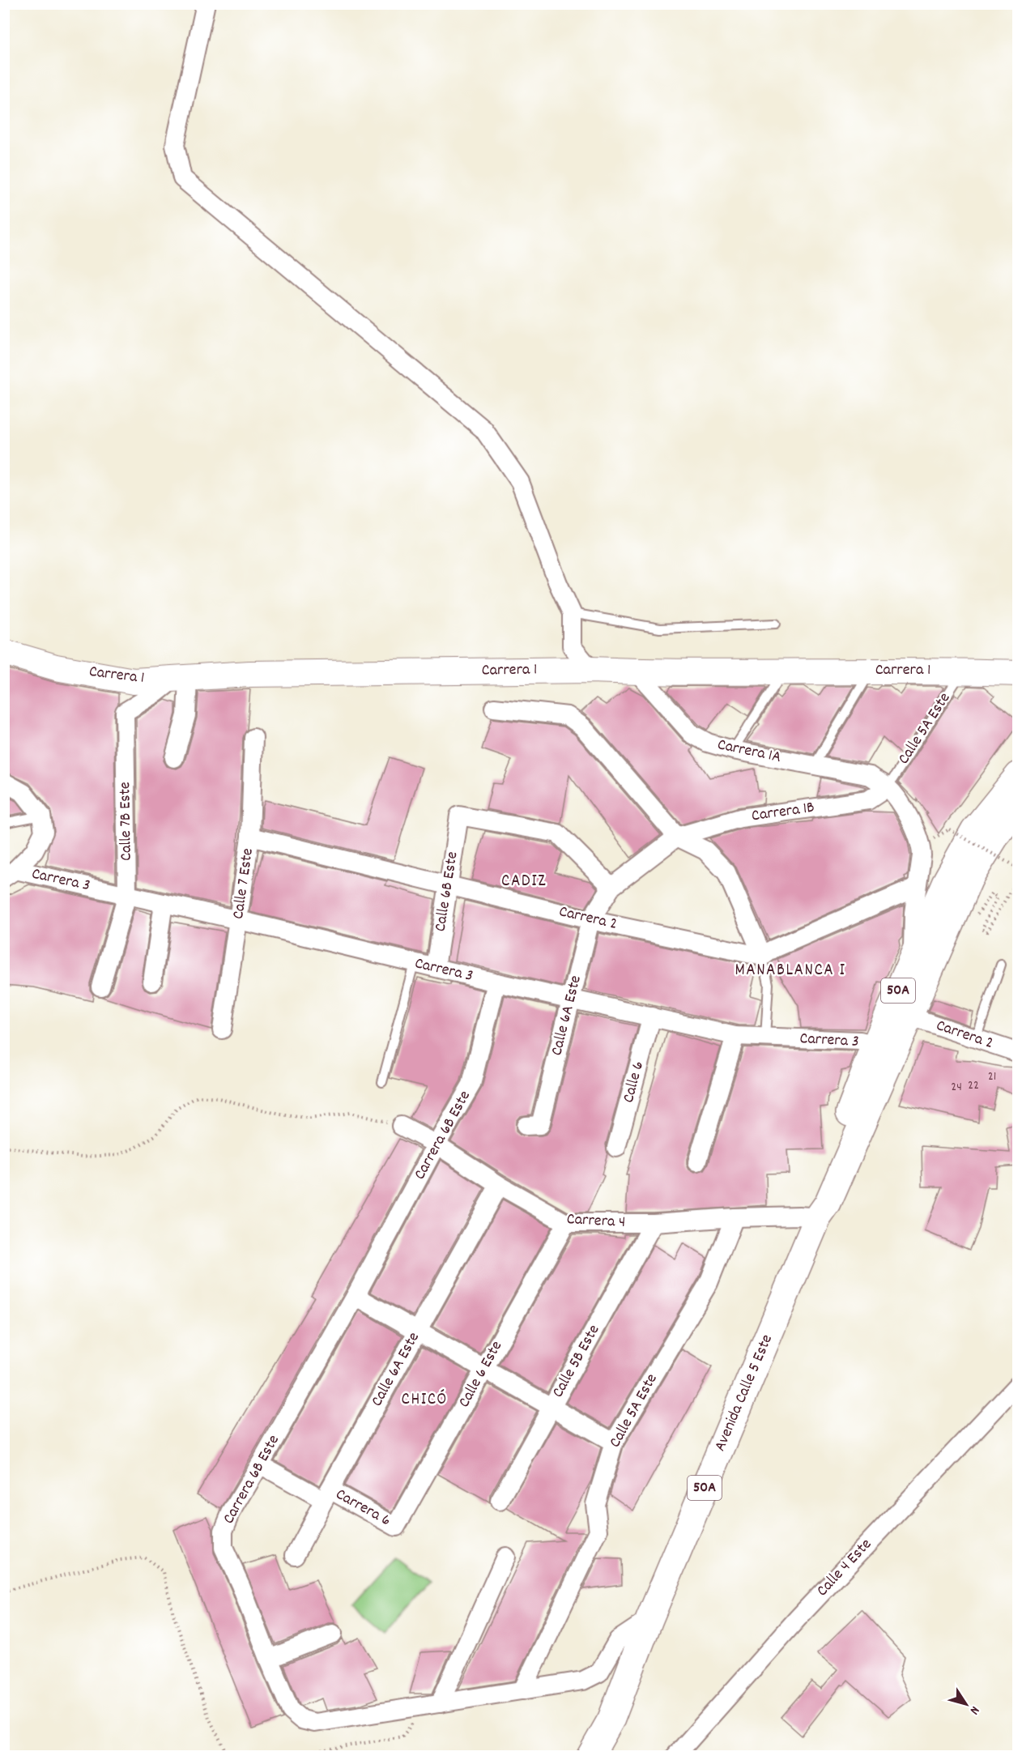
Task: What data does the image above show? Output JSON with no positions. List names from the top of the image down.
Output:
{
  "streets": {
    "main road": ["50A", "Avenida Calle 5 Este"],
    "street": [
      "Carrera 1",
      "Calle 5A Este",
      "Carrera 1A",
      "Carrera 1B",
      "Calle 7B Este",
      "Carrera 3",
      "Calle 7 Este",
      "Calle 6B Este",
      "Carrera 2",
      "Calle 6A Este",
      "Calle 6",
      "Carrera 6B Este",
      "Carrera 4",
      "Calle 5B Este",
      "Calle 6 Este",
      "Carrera 6",
      "Calle 4 Este"
    ]
  },
  "crossings": [
    ["Carrera 1", "Calle 5A Este"],
    ["Carrera 1", "Carrera 1A"],
    ["Carrera 1", "Calle 7B Este"],
    ["Calle 5A Este", "Carrera 1A"],
    ["Calle 5A Este", "Carrera 1B"],
    ["Calle 5A Este", "Carrera 6B Este"],
    ["Calle 5A Este", "Carrera 4"],
    ["Carrera 1A", "Carrera 1B"],
    ["Carrera 1B", "Calle 6B Este"],
    ["Carrera 1B", "Carrera 2"],
    ["Carrera 1B", "Calle 6A Este"],
    ["Calle 7B Este", "Carrera 3"],
    ["Carrera 3", "Calle 7 Este"],
    ["Carrera 3", "Calle 6B Este"],
    ["Carrera 3", "Calle 6A Este"],
    ["Carrera 3", "Calle 6"],
    ["Carrera 3", "Carrera 6B Este"],
    ["Carrera 3", "Avenida Calle 5 Este"],
    ["Calle 7 Este", "Carrera 2"],
    ["Calle 6B Este", "Carrera 2"],
    ["Carrera 2", "Calle 6A Este"],
    ["Carrera 2", "Avenida Calle 5 Este"],
    ["Calle 6A Este", "Carrera 4"],
    ["Calle 6A Este", "Carrera 6"],
    ["Carrera 6B Este", "Carrera 4"],
    ["Carrera 6B Este", "Avenida Calle 5 Este"],
    ["Carrera 6B Este", "Carrera 6"],
    ["Carrera 4", "Calle 5B Este"],
    ["Carrera 4", "Calle 6 Este"],
    ["Carrera 4", "Avenida Calle 5 Este"],
    ["Calle 6 Este", "Carrera 6"]
  ],
  "districts": ["CADIZ", "MANABLANCA I", "CHICÓ"],
  "house_numbers": ["21", "22", "24"],
  "north": "bottom right"
}
